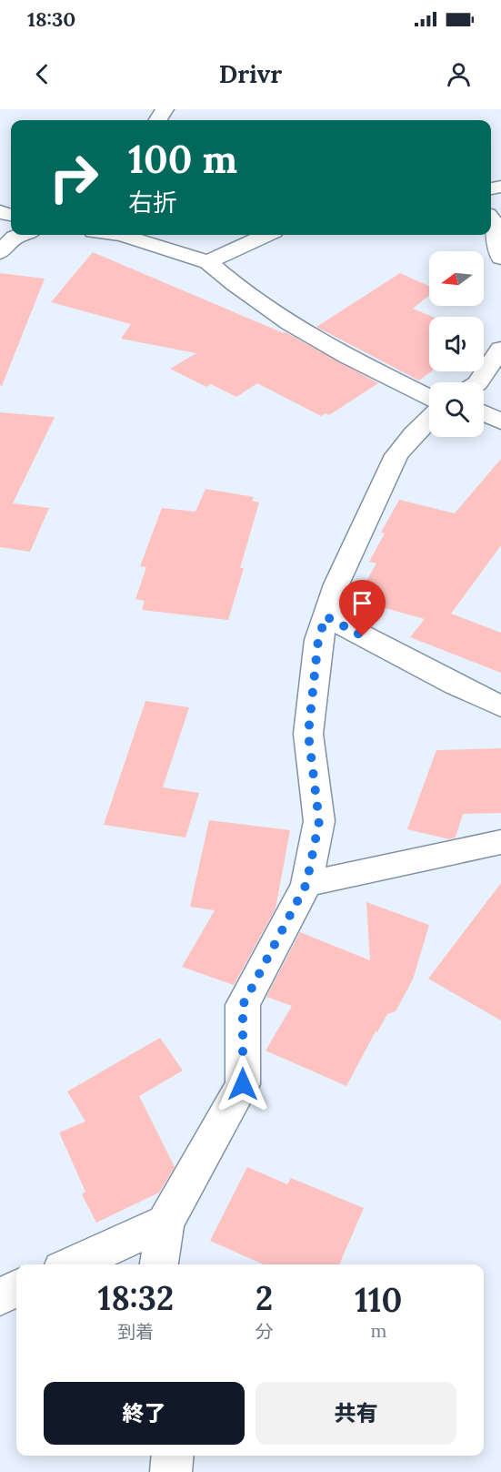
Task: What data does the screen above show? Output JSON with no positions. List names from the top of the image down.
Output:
{
  "north": "left",
  "page": {
    "status": "18:30",
    "header": "Drivr",
    "turn": ["100 m", "右折"],
    "eta": [
      "18:32",
      "到着",
      "2",
      "分",
      "110",
      "m"
    ],
    "buttons": ["終了", "共有"]
  }
}
